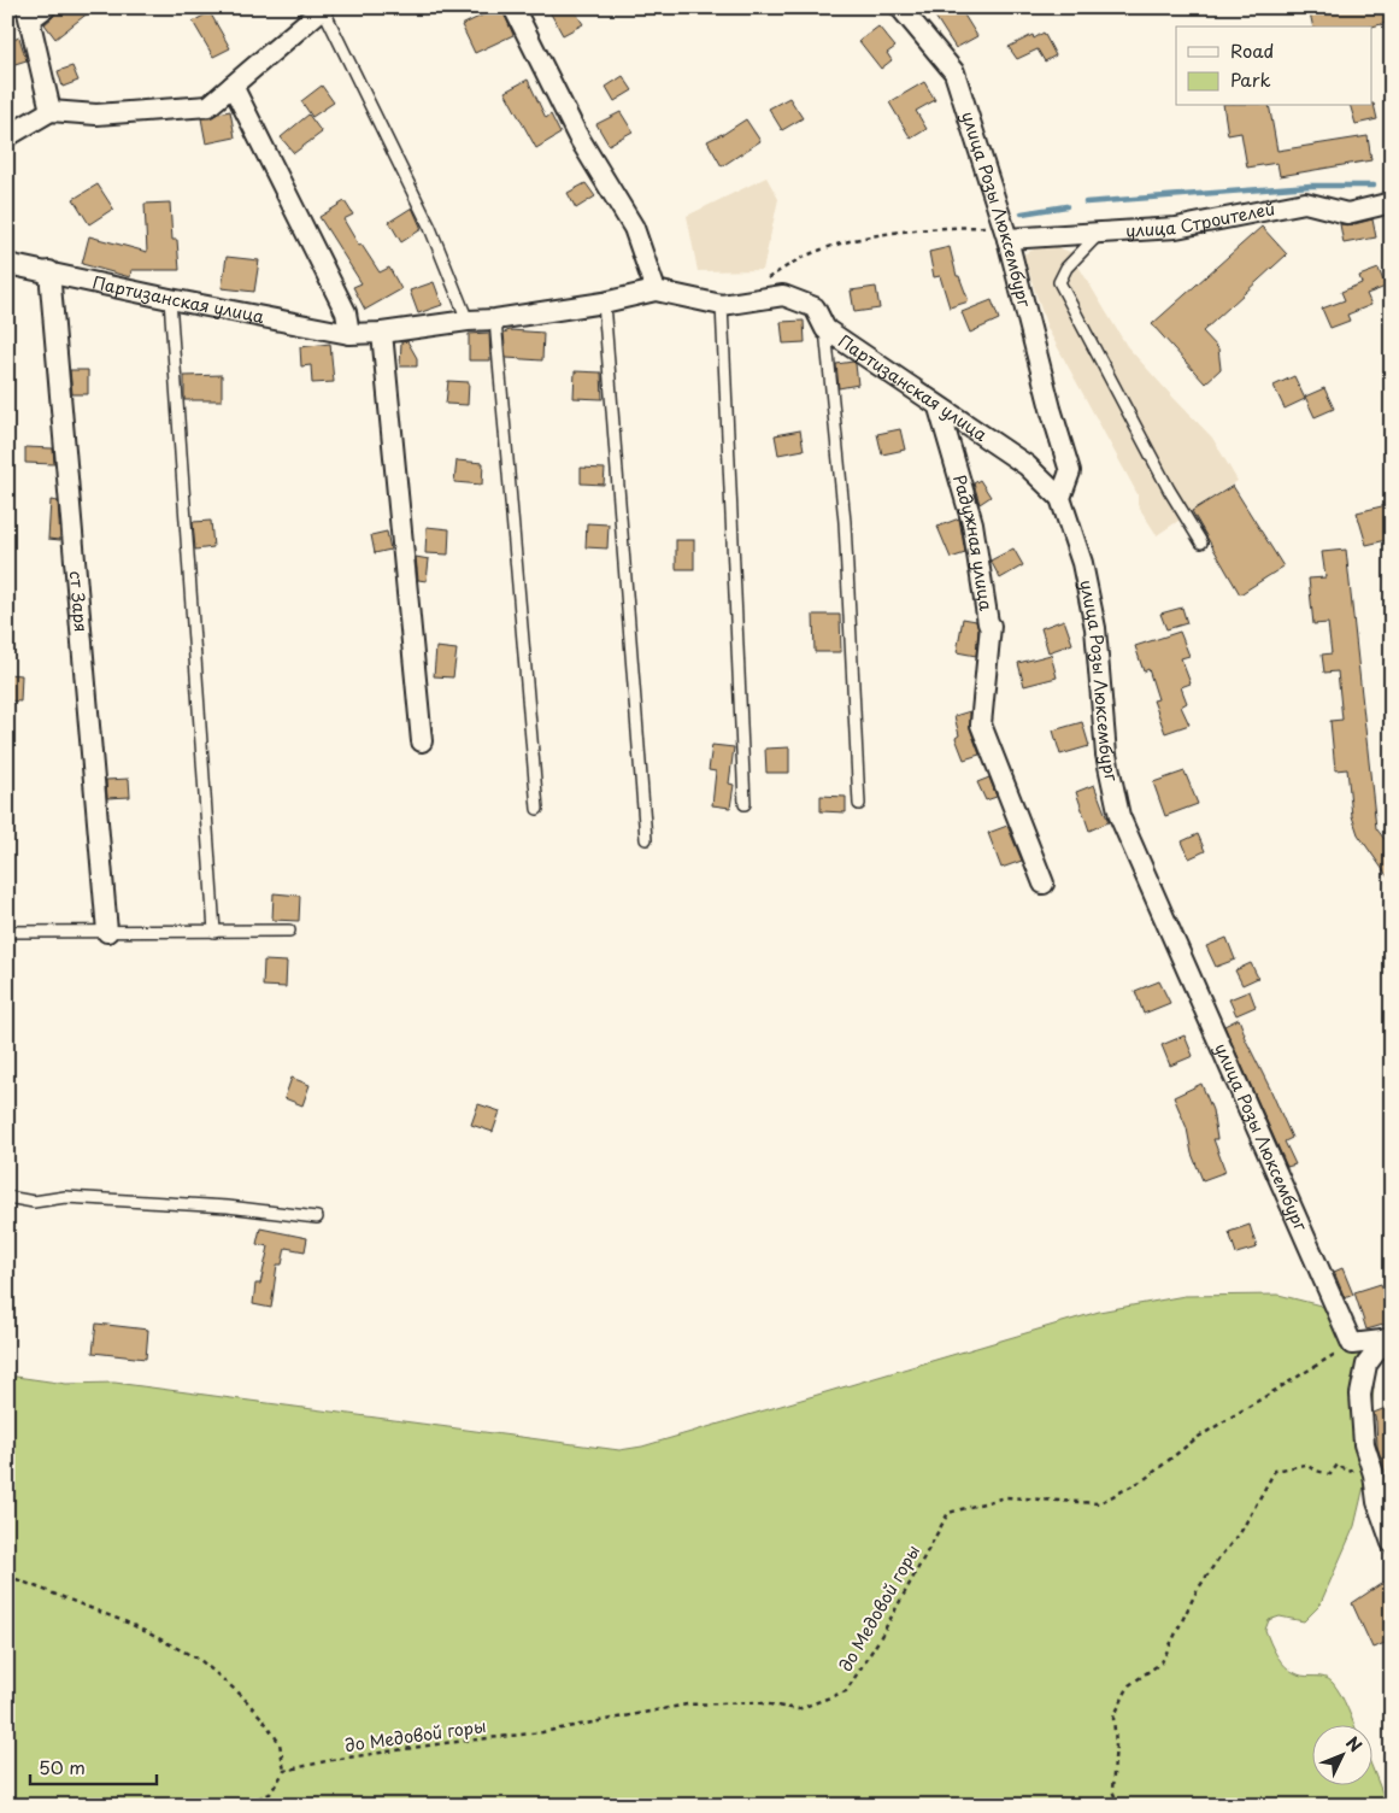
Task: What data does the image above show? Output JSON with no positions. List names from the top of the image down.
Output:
{
  "streets": {
    "street": [
      "улица Розы Люксембург",
      "улица Строителей",
      "Партизанская улица",
      "Радужная улица",
      "ст Заря"
    ],
    "path": ["до Медовой горы"]
  },
  "crossings": [
    ["улица Розы Люксембург", "улица Строителей"],
    ["улица Розы Люксембург", "Партизанская улица"],
    ["улица Розы Люксембург", "до Медовой горы"],
    ["Партизанская улица", "Радужная улица"],
    ["Партизанская улица", "ст Заря"]
  ],
  "legend": ["Road", "Park"],
  "scale_bar": "50 m",
  "north": "top right"
}
